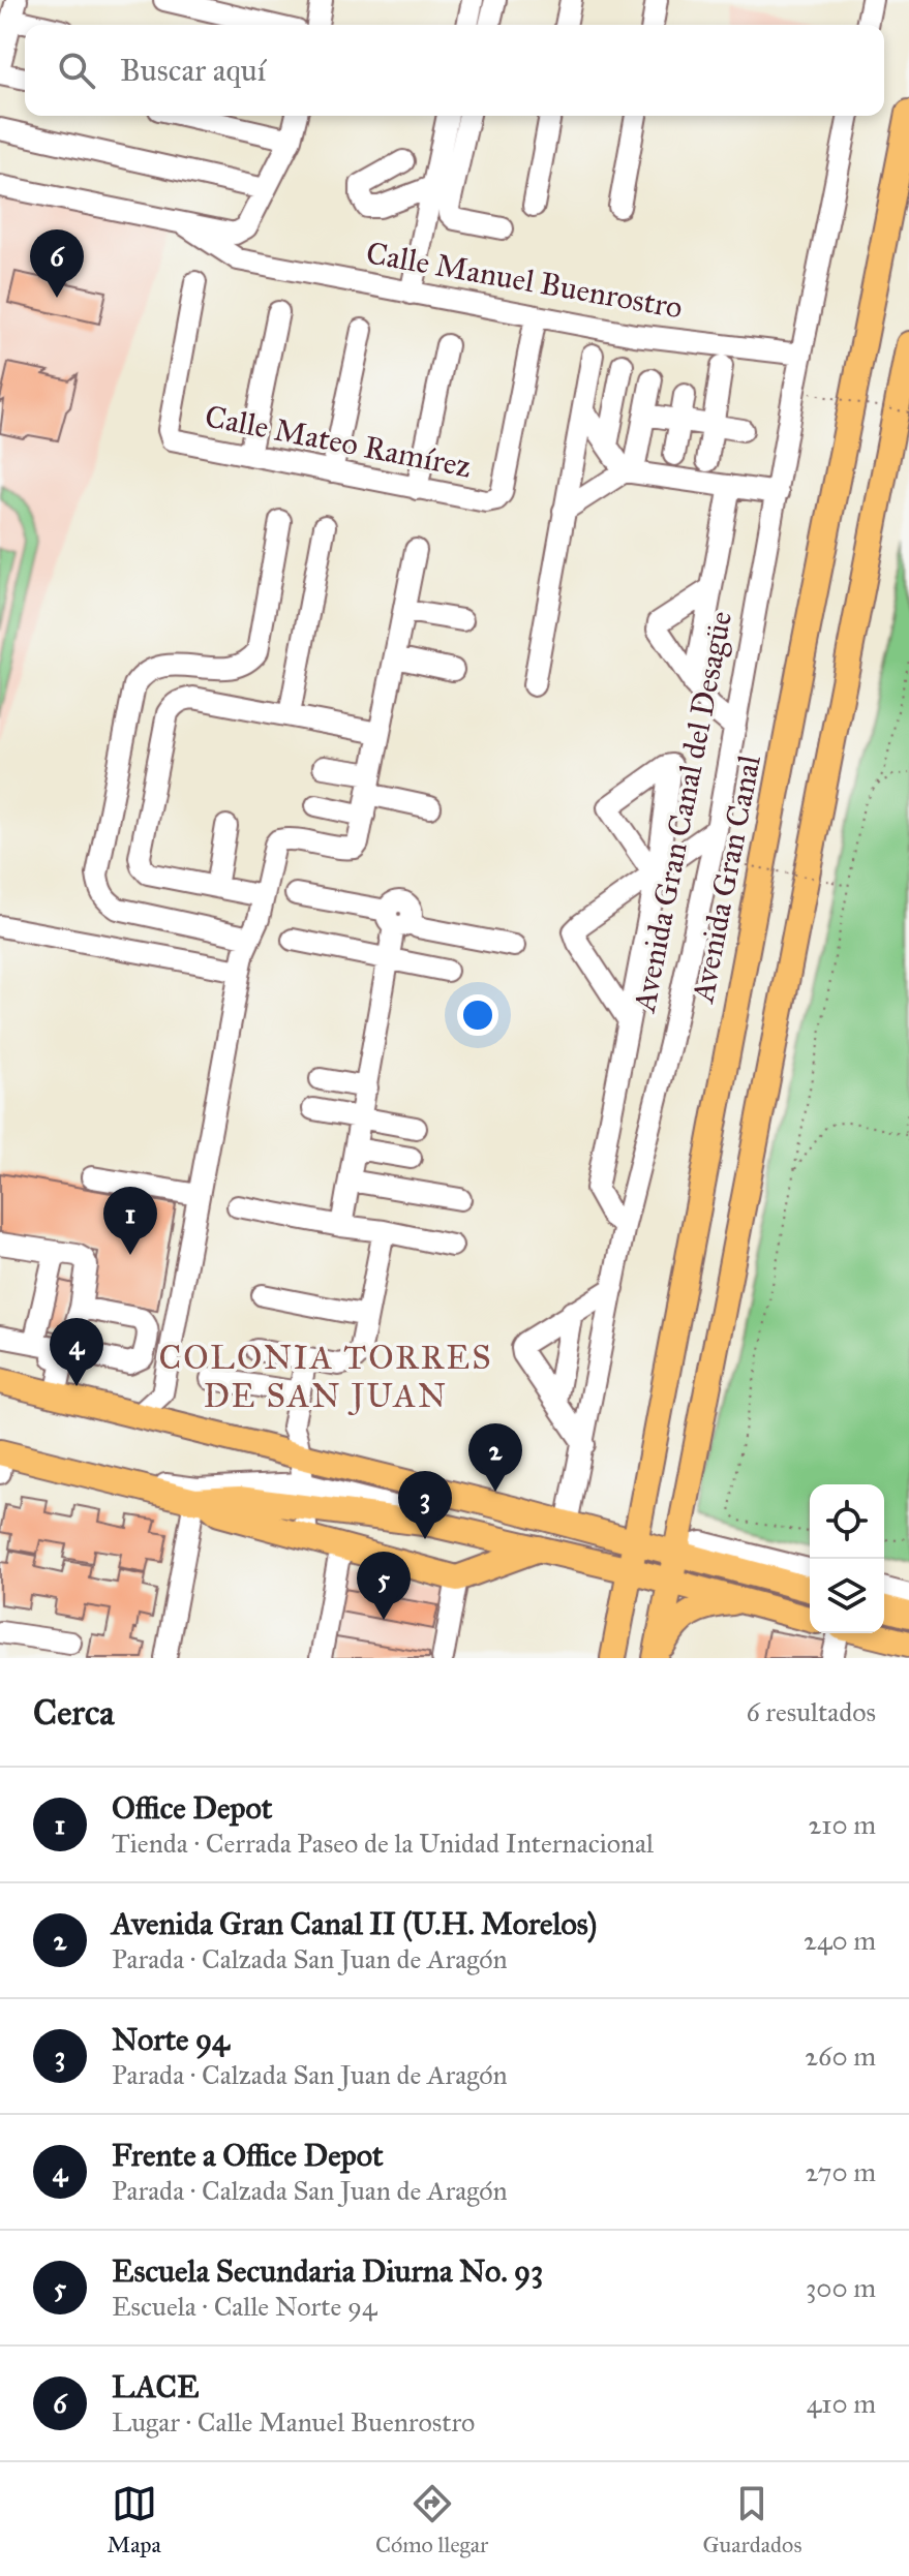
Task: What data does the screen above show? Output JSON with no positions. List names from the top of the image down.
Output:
{
  "streets": {
    "main road": ["Avenida Gran Canal"],
    "street": ["Calle Manuel Buenrostro", "Calle Mateo Ramírez", "Avenida Gran Canal del Desagüe"]
  },
  "crossings": [
    ["Calle Manuel Buenrostro", "Calle Mateo Ramírez"],
    ["Calle Manuel Buenrostro", "Avenida Gran Canal del Desagüe"]
  ],
  "districts": ["COLONIA TORRES DE SAN JUAN"],
  "page": {
    "search": "Buscar aquí",
    "pins": [
      "6",
      "1",
      "4",
      "2",
      "3",
      "5"
    ],
    "heading": ["Cerca", "6 resultados"],
    "list": [
      {
        "mark": "1",
        "name": "Office Depot",
        "note": "Tienda · Cerrada Paseo de la Unidad Internacional",
        "value": "210 m"
      },
      {
        "mark": "2",
        "name": "Avenida Gran Canal II (U.H. Morelos)",
        "note": "Parada · Calzada San Juan de Aragón",
        "value": "240 m"
      },
      {
        "mark": "3",
        "name": "Norte 94",
        "note": "Parada · Calzada San Juan de Aragón",
        "value": "260 m"
      },
      {
        "mark": "4",
        "name": "Frente a Office Depot",
        "note": "Parada · Calzada San Juan de Aragón",
        "value": "270 m"
      },
      {
        "mark": "5",
        "name": "Escuela Secundaria Diurna No. 93",
        "note": "Escuela · Calle Norte 94",
        "value": "300 m"
      },
      {
        "mark": "6",
        "name": "LACE",
        "note": "Lugar · Calle Manuel Buenrostro",
        "value": "410 m"
      }
    ],
    "nav": ["Mapa", "Cómo llegar", "Guardados"]
  }
}
